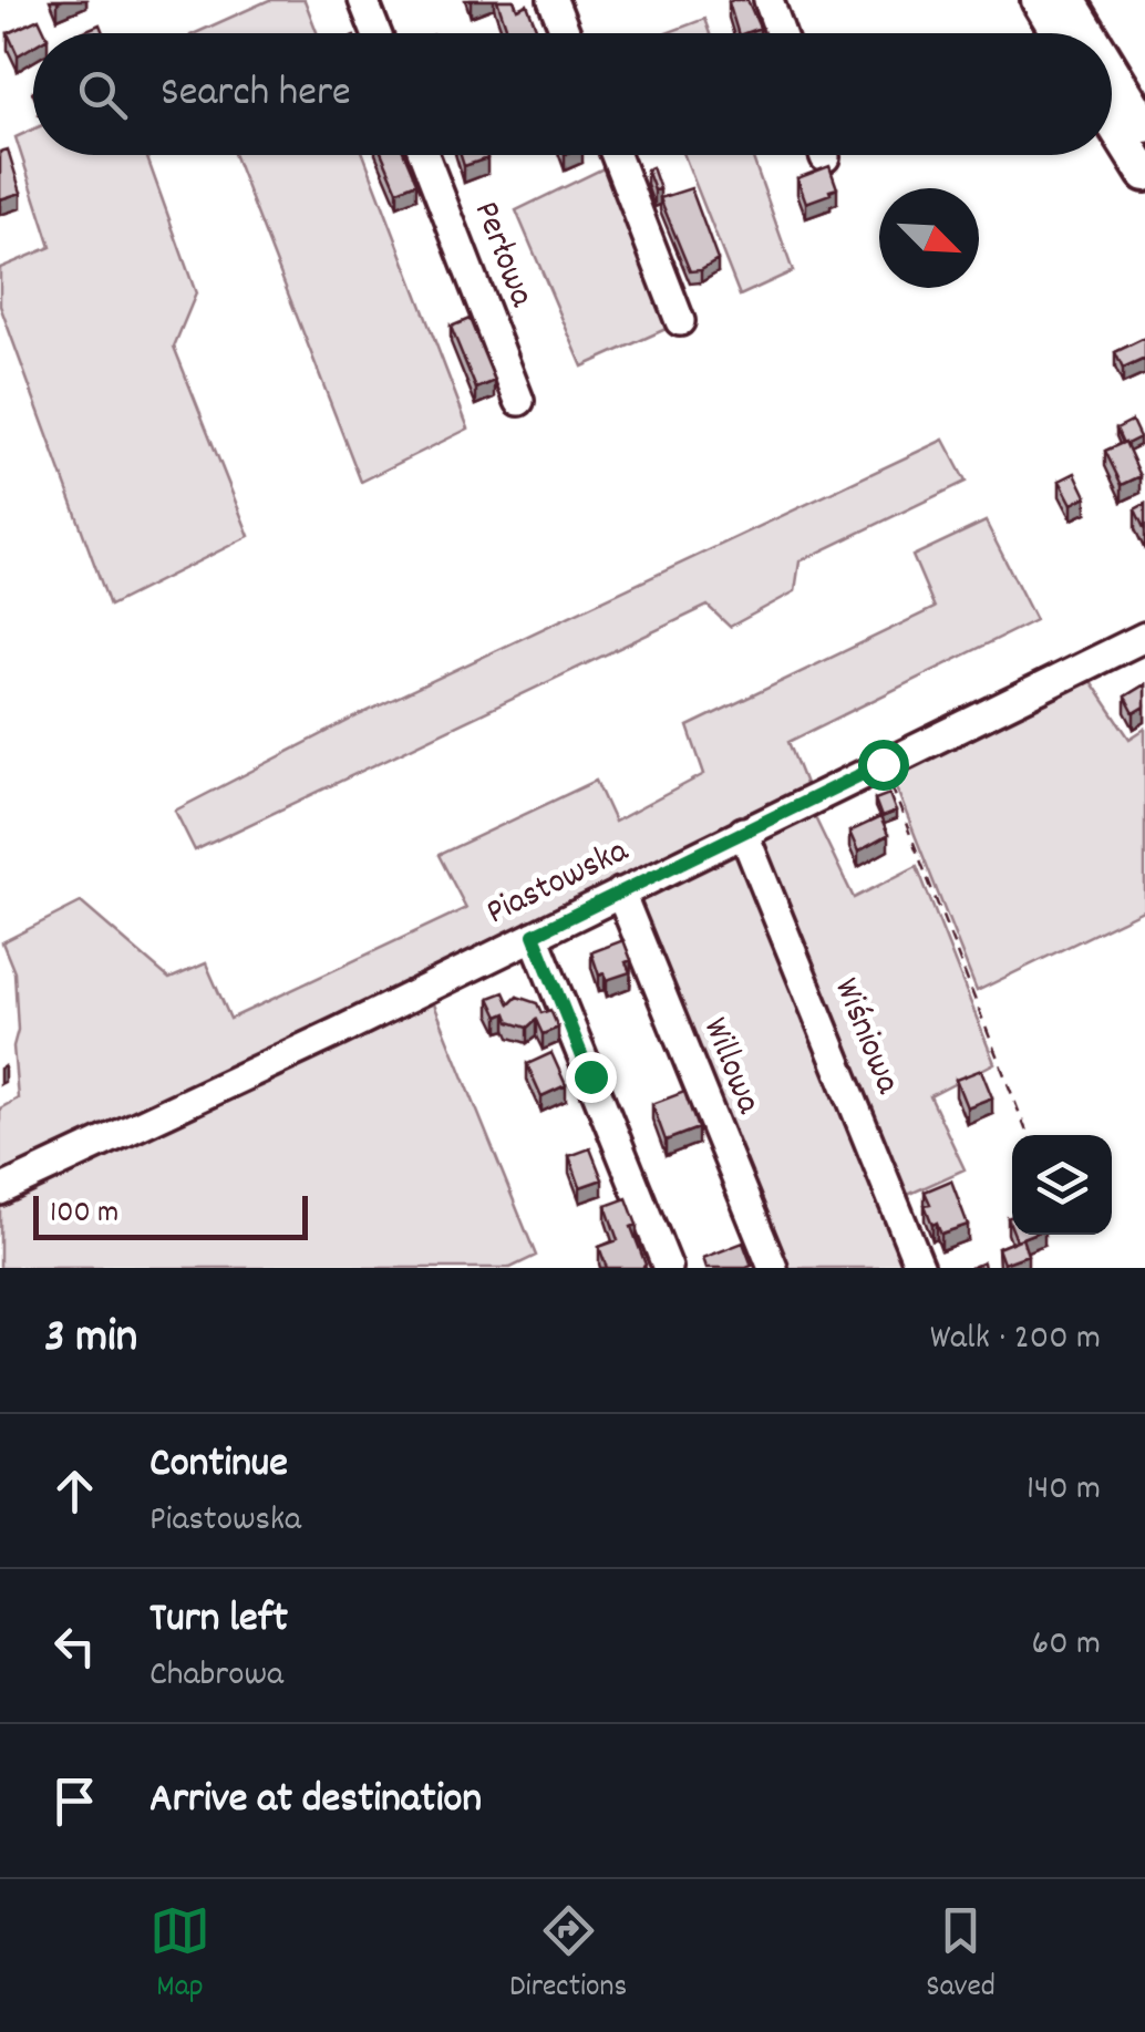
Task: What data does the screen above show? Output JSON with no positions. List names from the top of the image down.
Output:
{
  "streets": {
    "street": [
      "Perłowa",
      "Piastowska",
      "Wiśniowa",
      "Willowa"
    ]
  },
  "crossings": [
    ["Piastowska", "Wiśniowa"],
    ["Piastowska", "Willowa"]
  ],
  "scale_bar": "100 m",
  "north": "bottom right",
  "page": {
    "search": "Search here",
    "scale": "100 m",
    "heading": ["3 min", "Walk · 200 m"],
    "list": [
      ["Continue", "Piastowska", "140 m"],
      ["Turn left", "Chabrowa", "60 m"],
      "Arrive at destination"
    ],
    "nav": ["Map", "Directions", "Saved"]
  }
}
